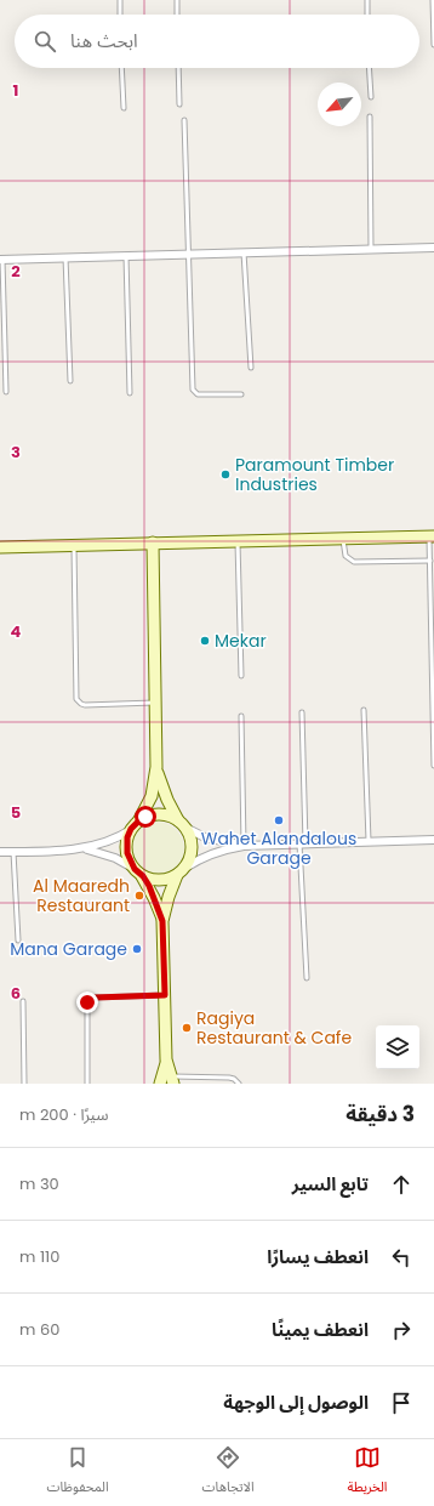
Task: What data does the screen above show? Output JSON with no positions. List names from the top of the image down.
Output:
{
  "places": [
    "Paramount Timber Industries",
    "Mekar",
    "Wahet Alandalous Garage",
    "Al Maaredh Restaurant",
    "Mana Garage",
    "Ragiya Restaurant & Cafe"
  ],
  "north": "bottom left",
  "page": {
    "search": "ابحث هنا",
    "heading": ["3 دقيقة", "سيرًا · 200 m"],
    "list": [
      ["تابع السير", "30 m"],
      ["انعطف يسارًا", "110 m"],
      ["انعطف يمينًا", "60 m"],
      "الوصول إلى الوجهة"
    ],
    "nav": ["الخريطة", "الاتجاهات", "المحفوظات"]
  },
  "grid": {
    "rows": [
      "1",
      "2",
      "3",
      "4",
      "5",
      "6"
    ]
  }
}
